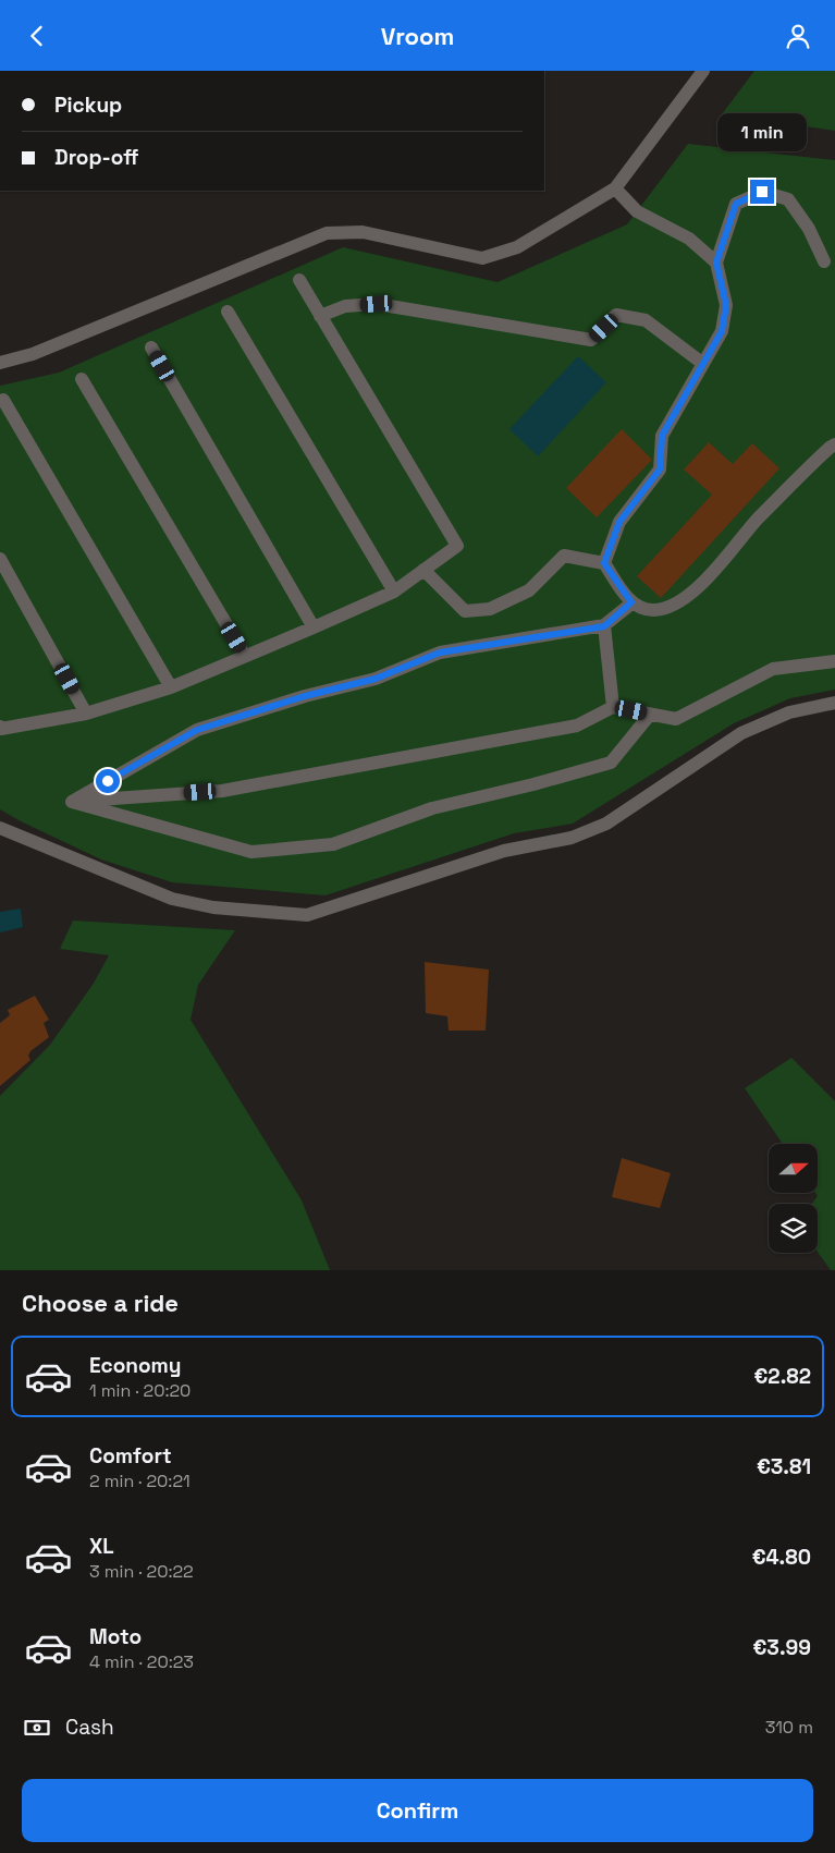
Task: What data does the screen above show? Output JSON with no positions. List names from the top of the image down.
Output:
{
  "north": "right",
  "page": {
    "header": "Vroom",
    "banner": ["Pickup", "Drop-off"],
    "bubble": "1 min",
    "heading": "Choose a ride",
    "list": [
      {
        "name": "Economy",
        "note": "1 min · 20:20",
        "value": "€2.82"
      },
      {
        "name": "Comfort",
        "note": "2 min · 20:21",
        "value": "€3.81"
      },
      {
        "name": "XL",
        "note": "3 min · 20:22",
        "value": "€4.80"
      },
      {
        "name": "Moto",
        "note": "4 min · 20:23",
        "value": "€3.99"
      }
    ],
    "pay": ["Cash", "310 m"],
    "buttons": "Confirm"
  }
}
